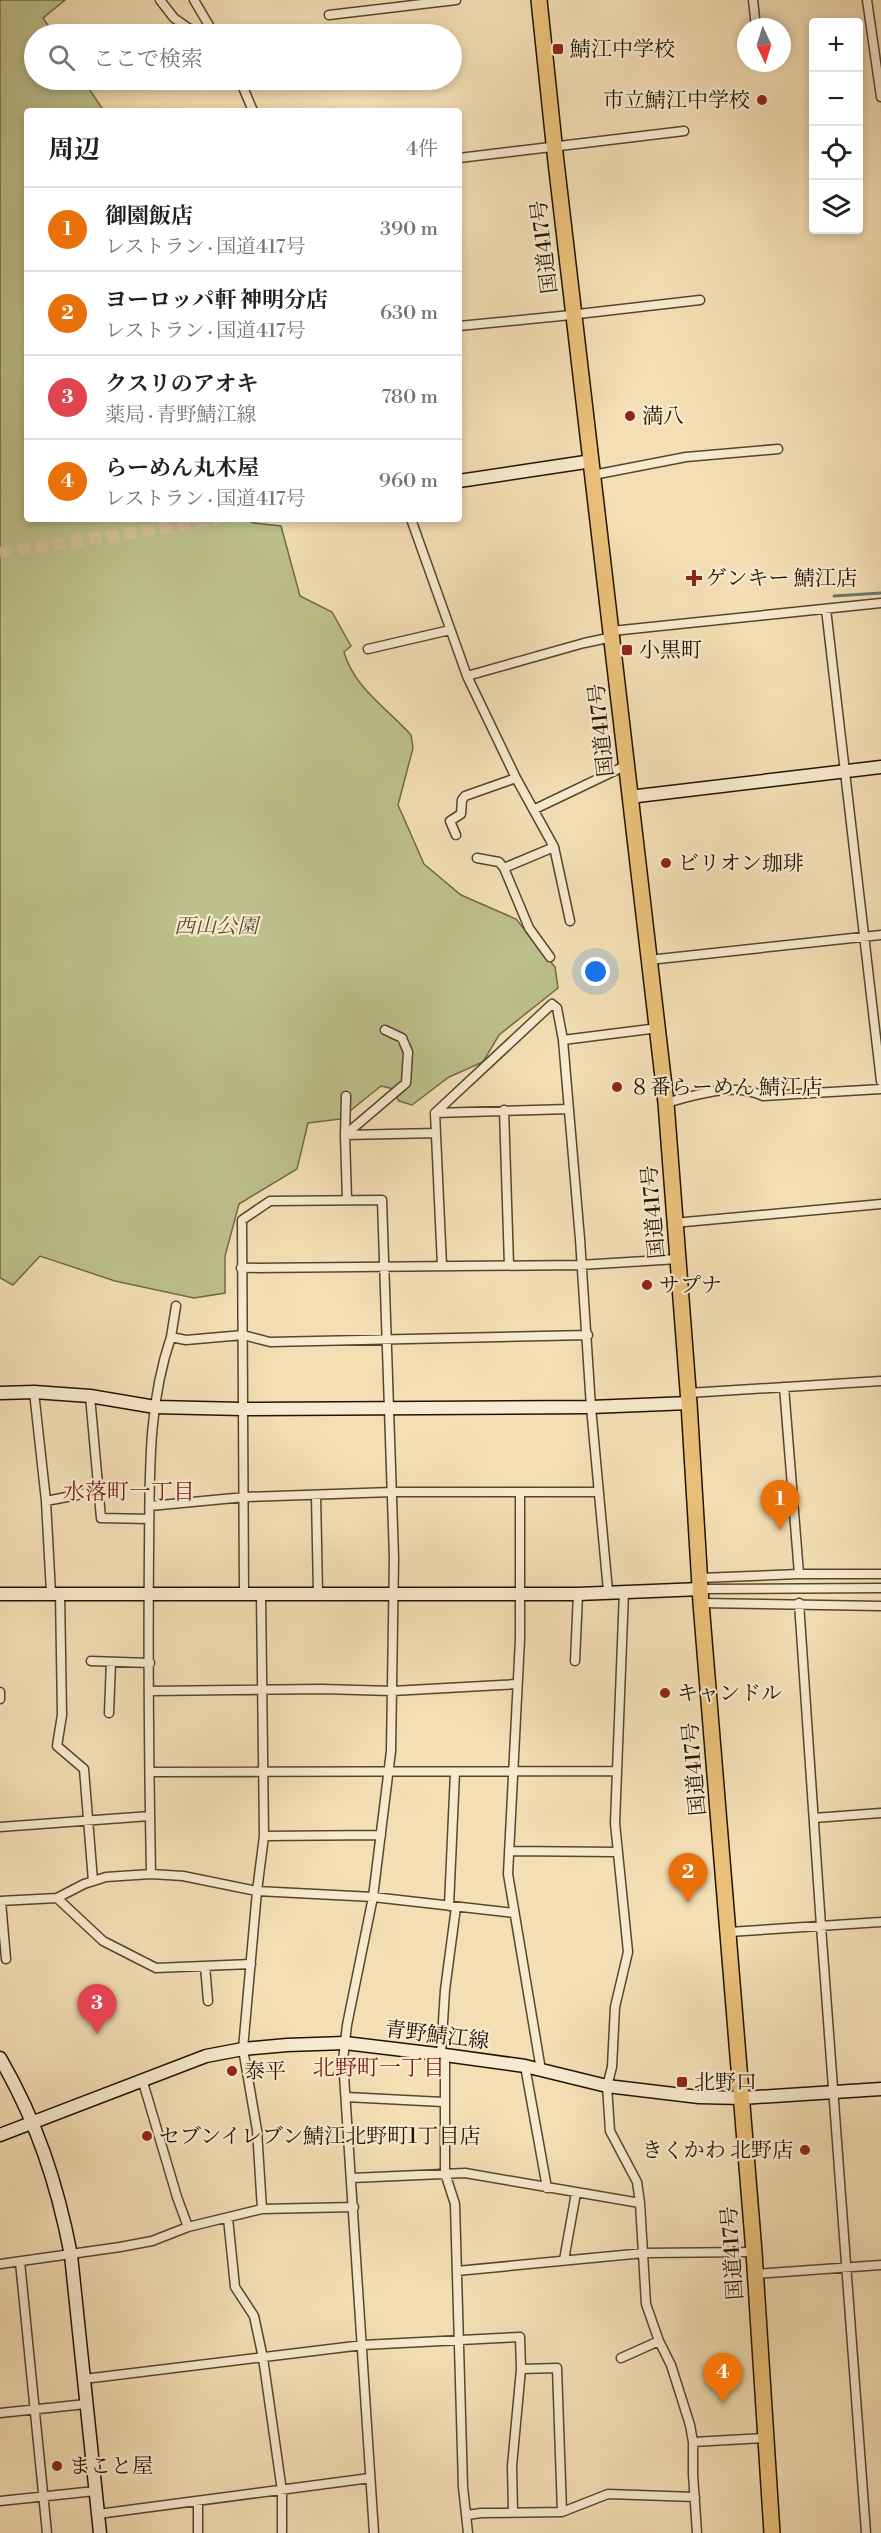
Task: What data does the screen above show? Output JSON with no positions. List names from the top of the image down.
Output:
{
  "streets": {
    "highway": ["国道417号"],
    "street": ["青野鯖江線"]
  },
  "crossings": [
    ["国道417号", "青野鯖江線"]
  ],
  "districts": ["水落町一丁目", "北野町一丁目"],
  "parks": ["西山公園"],
  "places": {
    "transit": ["鯖江中学校", "小黒町", "北野口"],
    "other": [
      "市立鯖江中学校",
      "満八",
      "ビリオン珈琲",
      "８番らーめん 鯖江店",
      "サプナ",
      "キャンドル",
      "泰平",
      "セブンイレブン鯖江北野町1丁目店",
      "きくかわ 北野店",
      "まこと屋"
    ],
    "health": ["ゲンキー 鯖江店"]
  },
  "north": "bottom",
  "page": {
    "map_buttons": ["+", "−"],
    "search": "ここで検索",
    "heading": ["周辺", "4件"],
    "list": [
      {
        "mark": "1",
        "name": "御園飯店",
        "note": "レストラン · 国道417号",
        "value": "390 m"
      },
      {
        "mark": "2",
        "name": "ヨーロッパ軒 神明分店",
        "note": "レストラン · 国道417号",
        "value": "630 m"
      },
      {
        "mark": "3",
        "name": "クスリのアオキ",
        "note": "薬局 · 青野鯖江線",
        "value": "780 m"
      },
      {
        "mark": "4",
        "name": "らーめん丸木屋",
        "note": "レストラン · 国道417号",
        "value": "960 m"
      }
    ],
    "pins": [
      "1",
      "2",
      "3",
      "4"
    ]
  }
}
